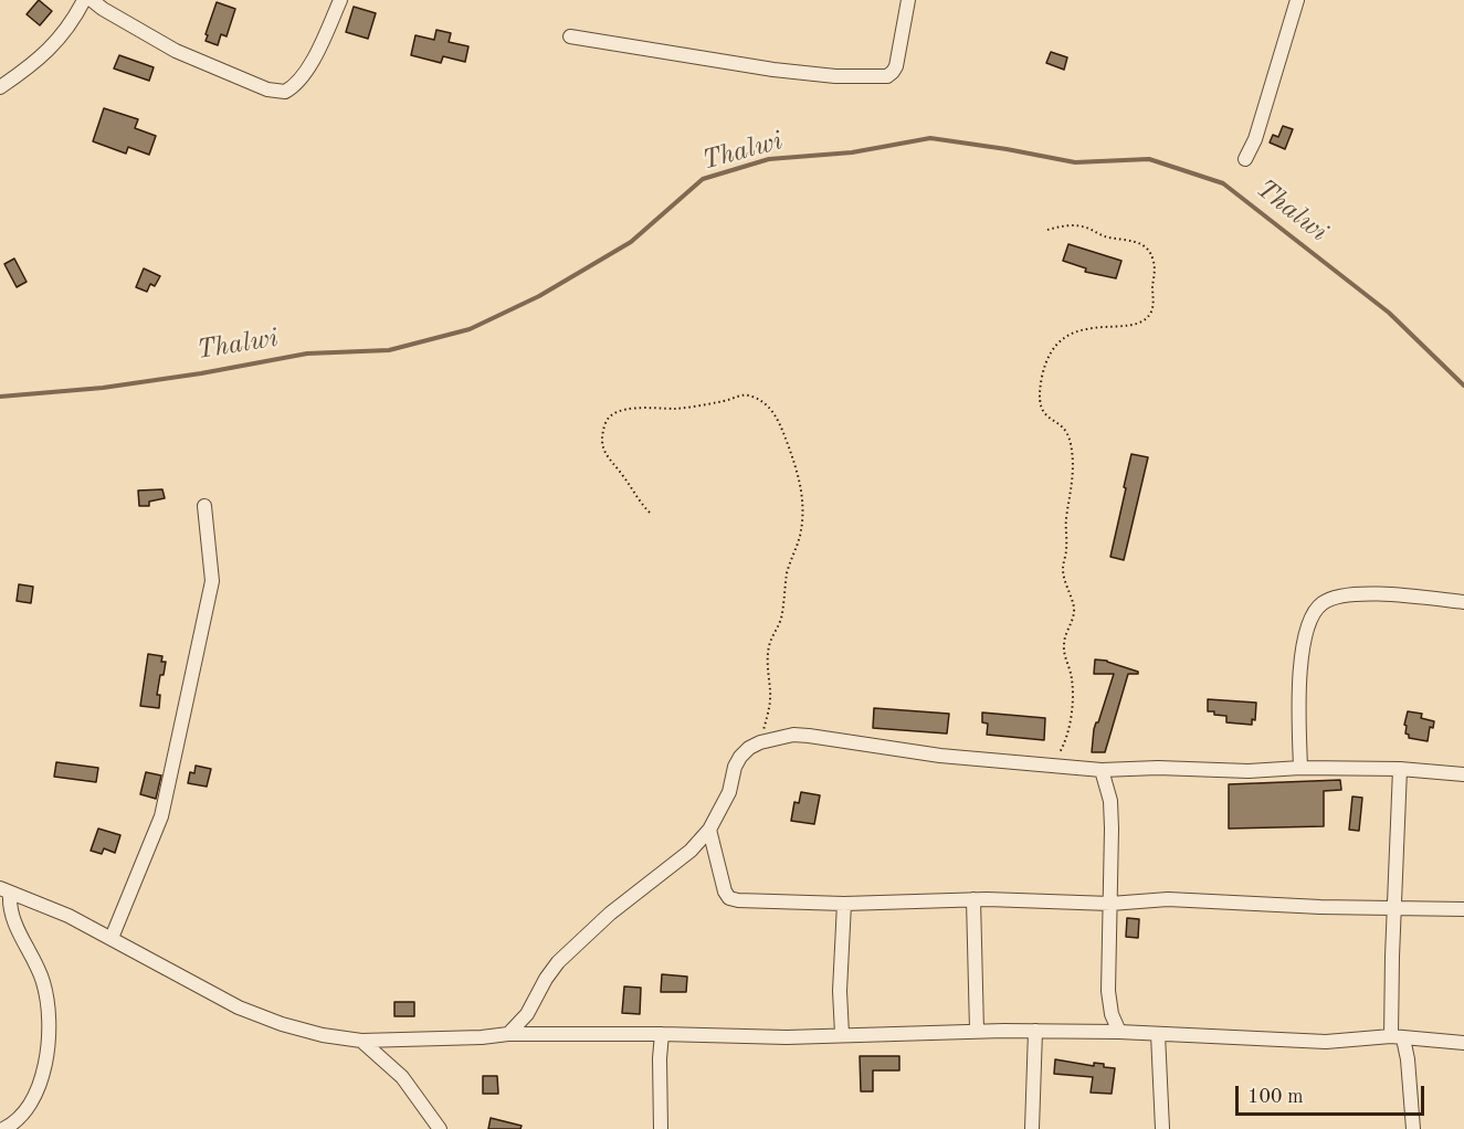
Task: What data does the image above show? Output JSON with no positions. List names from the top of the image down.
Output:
{
  "water": ["Thalwi"],
  "scale_bar": "100 m"
}
